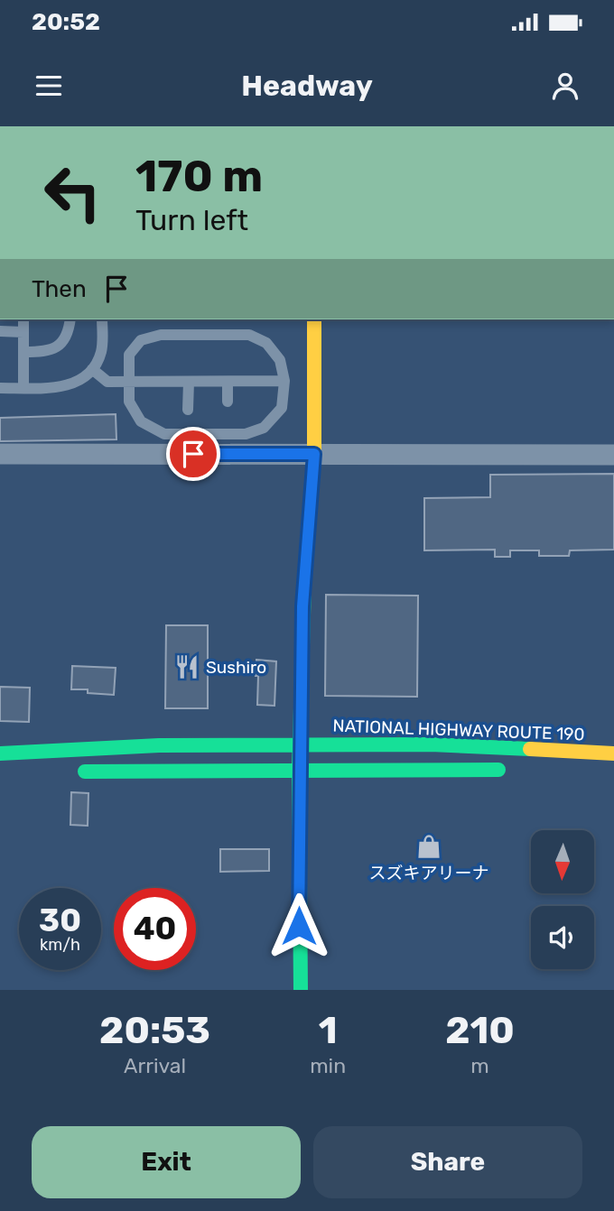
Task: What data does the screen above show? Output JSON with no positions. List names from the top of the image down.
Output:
{
  "streets": {
    "main road": ["NATIONAL HIGHWAY ROUTE 190"]
  },
  "places": {
    "restaurant": ["Sushiro"],
    "shop": ["スズキアリーナ"]
  },
  "north": "bottom",
  "page": {
    "status": "20:52",
    "header": "Headway",
    "turn": ["170 m", "Turn left"],
    "then": "Then",
    "speed": "30 km/h",
    "limit": "40",
    "eta": [
      "20:53",
      "Arrival",
      "1",
      "min",
      "210",
      "m"
    ],
    "buttons": ["Exit", "Share"]
  }
}
